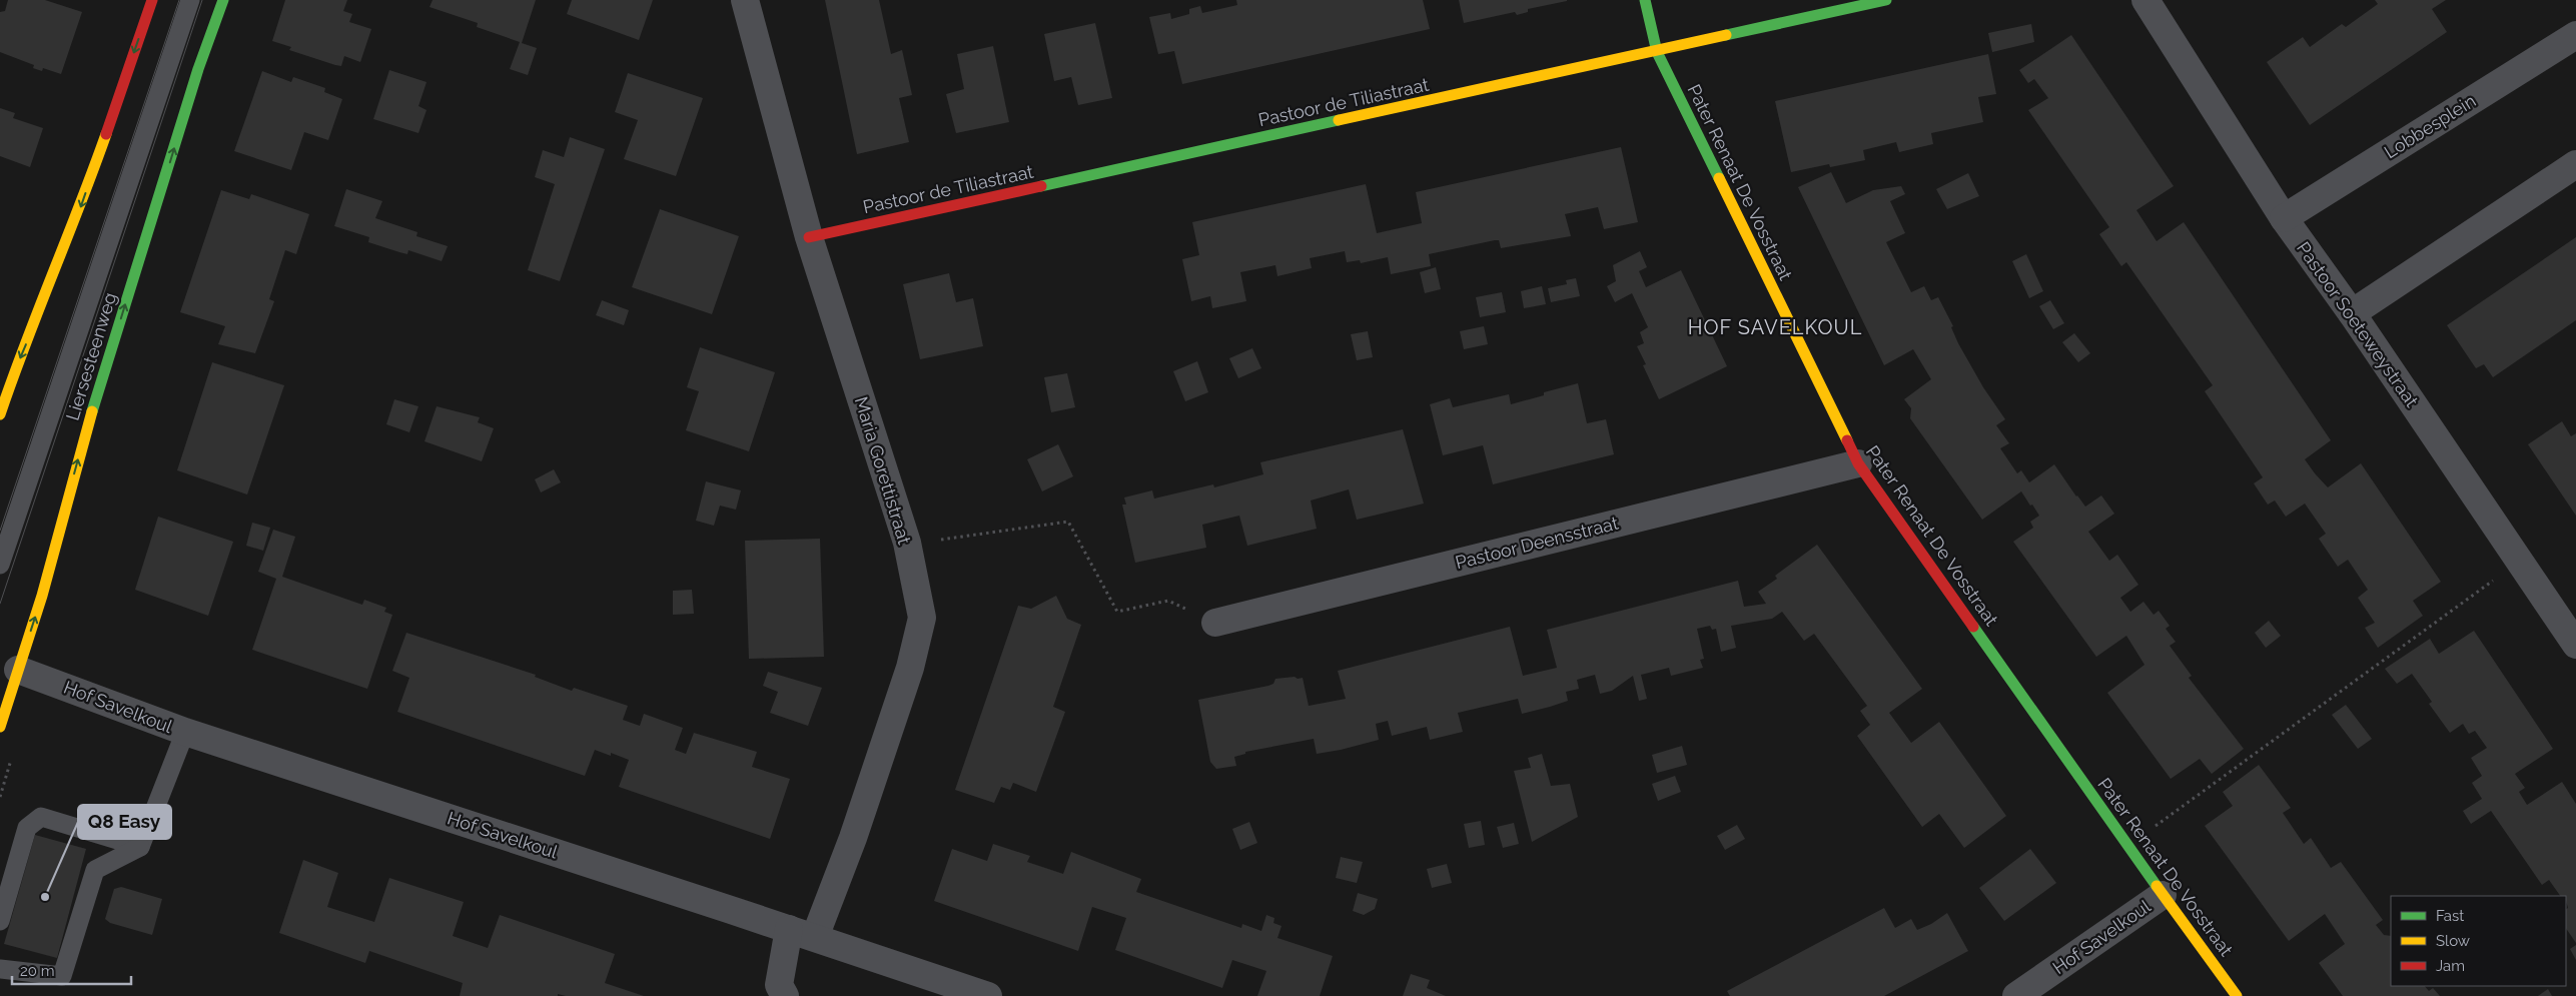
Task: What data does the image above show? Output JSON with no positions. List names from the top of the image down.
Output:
{
  "streets": {
    "street": [
      "Pastoor de Tiliastraat",
      "Lobbesplein",
      "Pater Renaat De Vosstraat",
      "Pastoor Soeteweystraat",
      "Liersesteenweg",
      "Maria Gorettistraat",
      "Pastoor Deensstraat",
      "Hof Savelkoul"
    ]
  },
  "crossings": [
    ["Pastoor de Tiliastraat", "Pater Renaat De Vosstraat"],
    ["Pastoor de Tiliastraat", "Maria Gorettistraat"],
    ["Lobbesplein", "Pastoor Soeteweystraat"],
    ["Pater Renaat De Vosstraat", "Pastoor Deensstraat"],
    ["Pater Renaat De Vosstraat", "Hof Savelkoul"],
    ["Liersesteenweg", "Hof Savelkoul"],
    ["Maria Gorettistraat", "Hof Savelkoul"]
  ],
  "districts": ["HOF SAVELKOUL"],
  "places": ["Q8 Easy"],
  "legend": ["Fast", "Slow", "Jam"],
  "scale_bar": "20 m"
}
